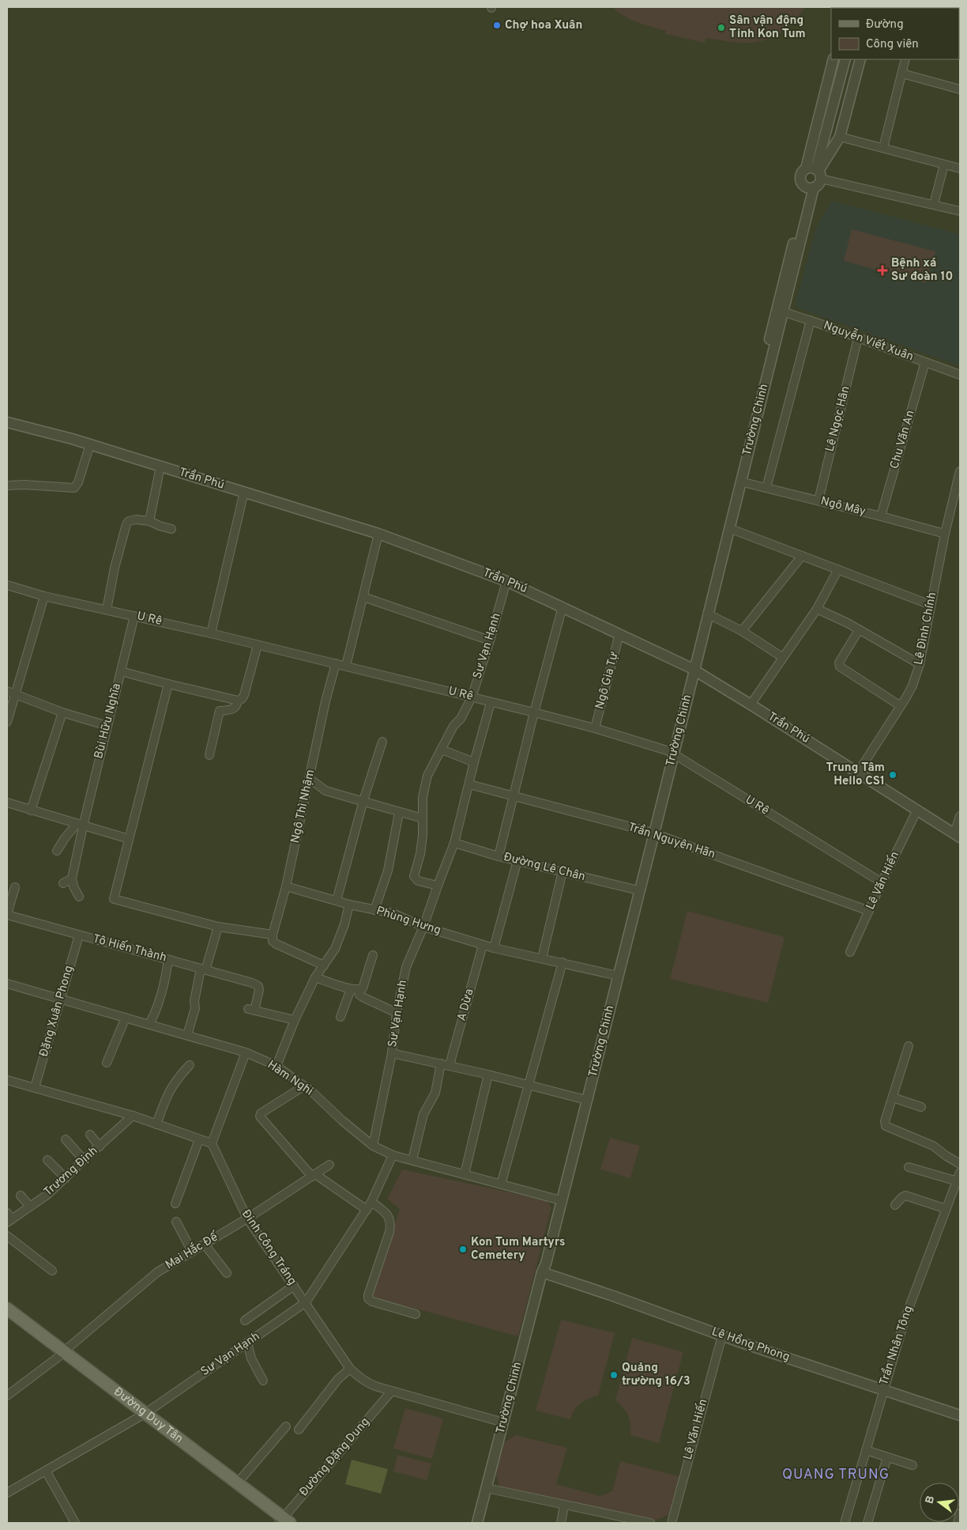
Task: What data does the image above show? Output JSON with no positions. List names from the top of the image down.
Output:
{
  "streets": {
    "main road": ["Đường Duy Tân"],
    "street": [
      "Nguyễn Viết Xuân",
      "Lê Ngọc Hân",
      "Trường Chinh",
      "Chu Văn An",
      "Trần Phú",
      "Ngô Mây",
      "U Rê",
      "Lê Đình Chính",
      "Sư Vạn Hạnh",
      "Ngô Gia Tự",
      "Bùi Hữu Nghĩa",
      "Ngô Thì Nhậm",
      "Trần Nguyên Hãn",
      "Đường Lê Chân",
      "Lê Văn Hiến",
      "Phùng Hưng",
      "Tô Hiến Thành",
      "A Dừa",
      "Đặng Xuân Phong",
      "Hàm Nghi",
      "Trương Định",
      "Đinh Công Tráng",
      "Mai Hắc Đế",
      "Lê Hồng Phong",
      "Trần Nhân Tông",
      "Đường Đặng Dung"
    ]
  },
  "crossings": [
    ["Nguyễn Viết Xuân", "Lê Ngọc Hân"],
    ["Nguyễn Viết Xuân", "Trường Chinh"],
    ["Nguyễn Viết Xuân", "Chu Văn An"],
    ["Lê Ngọc Hân", "Ngô Mây"],
    ["Trường Chinh", "Trần Phú"],
    ["Trường Chinh", "Ngô Mây"],
    ["Trường Chinh", "U Rê"],
    ["Trường Chinh", "Trần Nguyên Hãn"],
    ["Trường Chinh", "Đường Lê Chân"],
    ["Trường Chinh", "Phùng Hưng"],
    ["Trường Chinh", "Hàm Nghi"],
    ["Trường Chinh", "Đinh Công Tráng"],
    ["Trường Chinh", "Lê Hồng Phong"],
    ["Chu Văn An", "Ngô Mây"],
    ["Trần Phú", "Lê Đình Chính"],
    ["Trần Phú", "Sư Vạn Hạnh"],
    ["Trần Phú", "Ngô Gia Tự"],
    ["Trần Phú", "Lê Văn Hiến"],
    ["Ngô Mây", "Lê Đình Chính"],
    ["U Rê", "Sư Vạn Hạnh"],
    ["U Rê", "Ngô Gia Tự"],
    ["U Rê", "Bùi Hữu Nghĩa"],
    ["U Rê", "Ngô Thì Nhậm"],
    ["U Rê", "Lê Văn Hiến"],
    ["Sư Vạn Hạnh", "Trần Nguyên Hãn"],
    ["Sư Vạn Hạnh", "Đường Lê Chân"],
    ["Sư Vạn Hạnh", "Phùng Hưng"],
    ["Sư Vạn Hạnh", "Hàm Nghi"],
    ["Sư Vạn Hạnh", "Đinh Công Tráng"],
    ["Sư Vạn Hạnh", "Đường Duy Tân"],
    ["Trần Nguyên Hãn", "Lê Văn Hiến"],
    ["Lê Văn Hiến", "Lê Hồng Phong"],
    ["Phùng Hưng", "A Dừa"],
    ["Tô Hiến Thành", "Đặng Xuân Phong"],
    ["Đặng Xuân Phong", "Hàm Nghi"],
    ["Đinh Công Tráng", "Mai Hắc Đế"],
    ["Đinh Công Tráng", "Đường Đặng Dung"],
    ["Mai Hắc Đế", "Đường Duy Tân"],
    ["Lê Hồng Phong", "Trần Nhân Tông"],
    ["Đường Duy Tân", "Đường Đặng Dung"]
  ],
  "districts": ["QUANG TRUNG"],
  "places": {
    "other": [
      "Chợ hoa Xuân",
      "Sân vận động Tỉnh Kon Tum",
      "Trung Tâm Hello CS1",
      "Kon Tum Martyrs Cemetery",
      "Quảng trường 16/3"
    ],
    "health": ["Bệnh xá Sư đoàn 10"]
  },
  "legend": ["Đường", "Công viên"],
  "north": "left"
}
